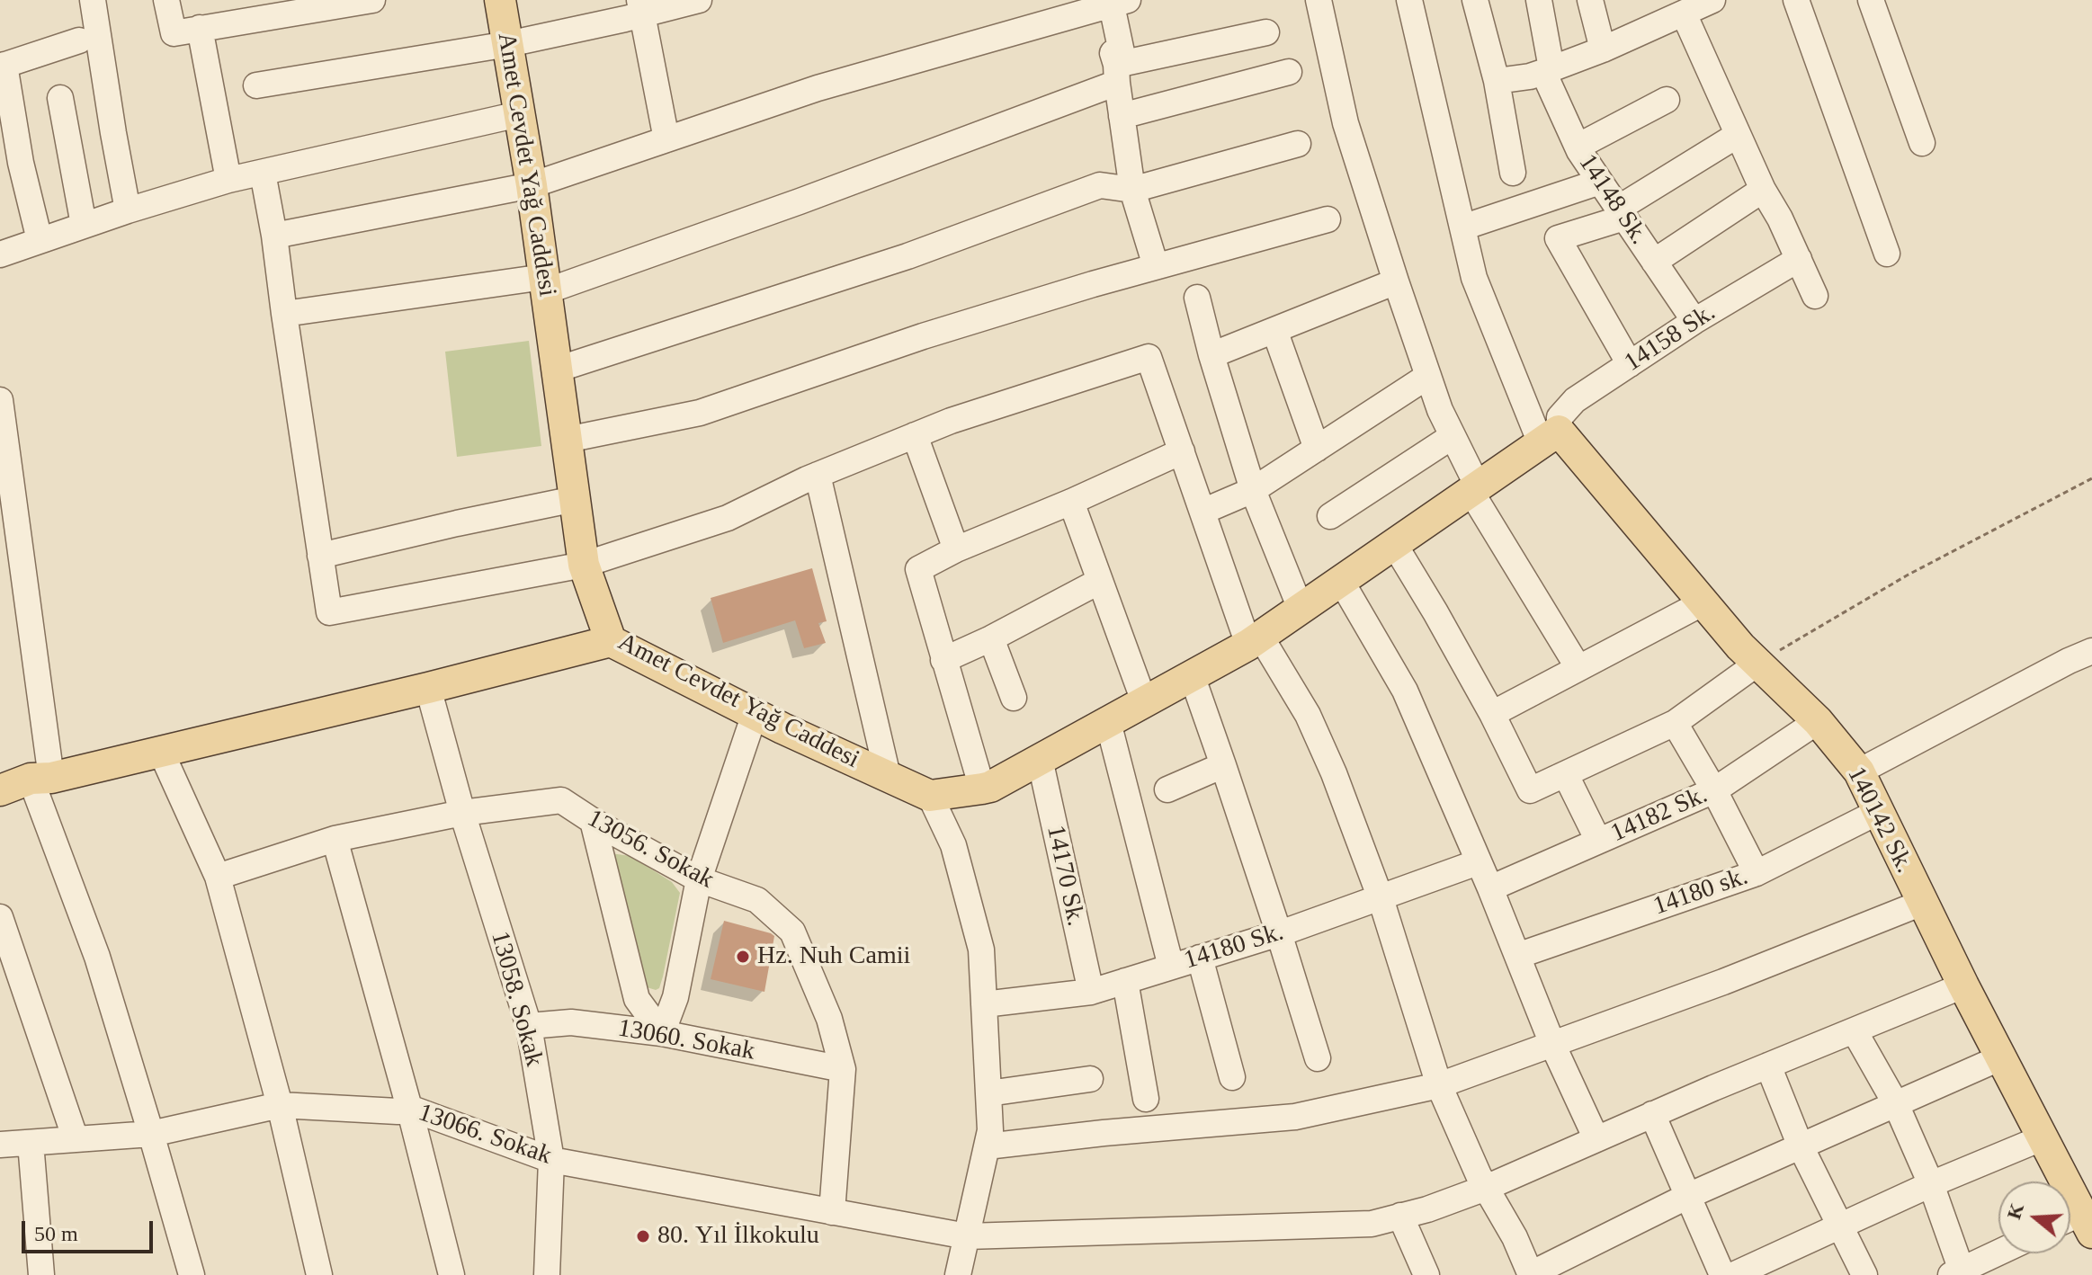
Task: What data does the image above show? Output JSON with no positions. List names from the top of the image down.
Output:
{
  "streets": {
    "main road": ["Amet Cevdet Yağ Caddesi", "140142 Sk."],
    "street": [
      "14148 Sk.",
      "14158 Sk.",
      "14182 Sk.",
      "13056. Sokak",
      "14170 Sk.",
      "14180 sk.",
      "14180 Sk.",
      "13058. Sokak",
      "13060. Sokak",
      "13066. Sokak"
    ]
  },
  "crossings": [
    ["14148 Sk.", "14158 Sk."],
    ["14158 Sk.", "140142 Sk."],
    ["14182 Sk.", "140142 Sk."],
    ["140142 Sk.", "14180 sk."],
    ["140142 Sk.", "13066. Sokak"],
    ["13056. Sokak", "13058. Sokak"],
    ["13056. Sokak", "13060. Sokak"],
    ["13056. Sokak", "13066. Sokak"],
    ["14170 Sk.", "14180 Sk."],
    ["13058. Sokak", "13060. Sokak"],
    ["13058. Sokak", "13066. Sokak"]
  ],
  "places": ["Hz. Nuh Camii", "80. Yıl İlkokulu"],
  "scale_bar": "50 m",
  "north": "left"
}
